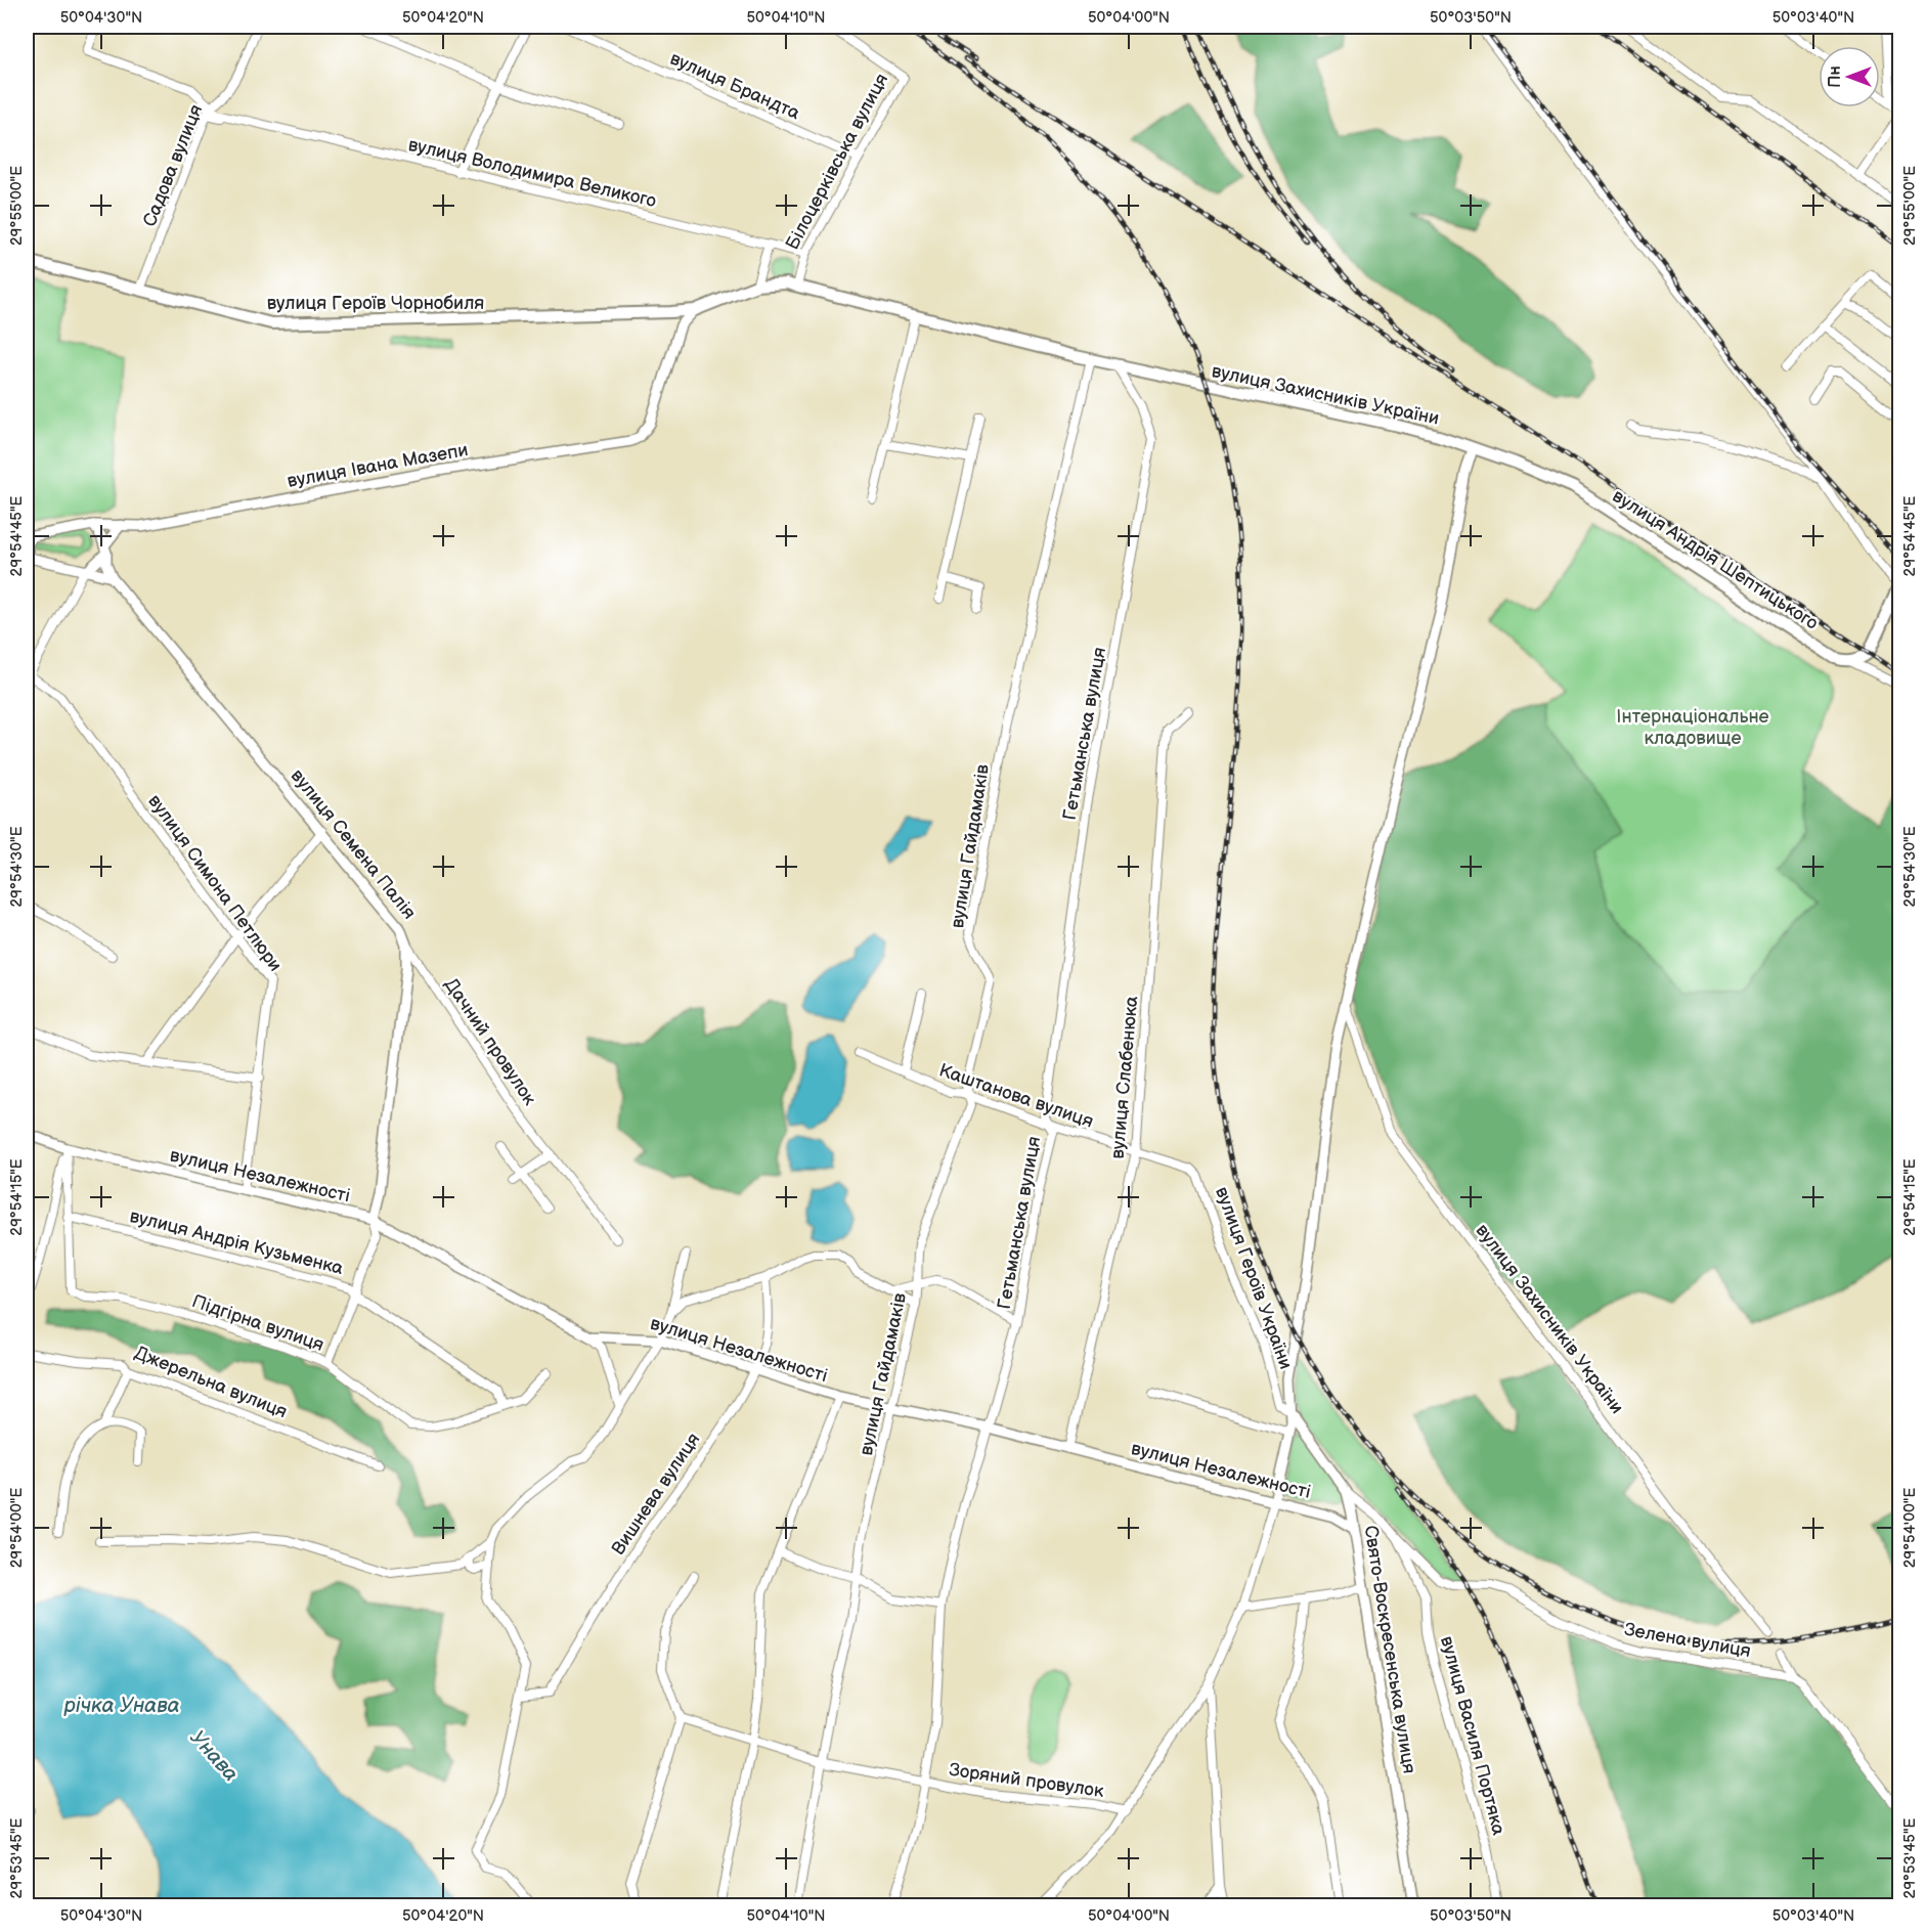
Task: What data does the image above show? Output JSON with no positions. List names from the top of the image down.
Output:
{
  "streets": {
    "main road": ["вулиця Героїв Чорнобиля", "вулиця Захисників України", "вулиця Андрія Шептицького"],
    "street": [
      "вулиця Брандта",
      "Білоцерківська вулиця",
      "Садова вулиця",
      "вулиця Володимира Великого",
      "вулиця Івана Мазепи",
      "Гетьманська вулиця",
      "вулиця Семена Палія",
      "вулиця Гайдамаків",
      "вулиця Симона Петлюри",
      "Дачний провулок",
      "вулиця Слабенюка",
      "Каштанова вулиця",
      "вулиця Незалежності",
      "вулиця Андрія Кузьменка",
      "вулиця Героїв України",
      "Підгірна вулиця",
      "Джерельна вулиця",
      "Вишнева вулиця",
      "Зелена вулиця",
      "Свято-Воскресенська вулиця",
      "вулиця Василя Портяка",
      "Зоряний провулок"
    ]
  },
  "crossings": [
    ["вулиця Брандта", "Білоцерківська вулиця"],
    ["Білоцерківська вулиця", "вулиця Володимира Великого"],
    ["Білоцерківська вулиця", "вулиця Захисників України"],
    ["Садова вулиця", "вулиця Володимира Великого"],
    ["Садова вулиця", "вулиця Героїв Чорнобиля"],
    ["вулиця Героїв Чорнобиля", "вулиця Івана Мазепи"],
    ["вулиця Захисників України", "вулиця Андрія Шептицького"],
    ["вулиця Захисників України", "Гетьманська вулиця"],
    ["вулиця Захисників України", "вулиця Гайдамаків"],
    ["Гетьманська вулиця", "Каштанова вулиця"],
    ["Гетьманська вулиця", "вулиця Незалежності"],
    ["Гетьманська вулиця", "Зоряний провулок"],
    ["вулиця Семена Палія", "Дачний провулок"],
    ["вулиця Семена Палія", "вулиця Незалежності"],
    ["вулиця Семена Палія", "вулиця Андрія Кузьменка"],
    ["вулиця Семена Палія", "Підгірна вулиця"],
    ["вулиця Гайдамаків", "Каштанова вулиця"],
    ["вулиця Гайдамаків", "вулиця Незалежності"],
    ["вулиця Гайдамаків", "Зоряний провулок"],
    ["вулиця Симона Петлюри", "вулиця Незалежності"],
    ["вулиця Слабенюка", "Каштанова вулиця"],
    ["вулиця Слабенюка", "вулиця Незалежності"],
    ["Каштанова вулиця", "вулиця Героїв України"],
    ["вулиця Незалежності", "Підгірна вулиця"],
    ["вулиця Незалежності", "Вишнева вулиця"],
    ["вулиця Незалежності", "Свято-Воскресенська вулиця"],
    ["вулиця Андрія Кузьменка", "Підгірна вулиця"],
    ["вулиця Героїв України", "Свято-Воскресенська вулиця"],
    ["Зелена вулиця", "вулиця Василя Портяка"],
    ["Свято-Воскресенська вулиця", "вулиця Василя Портяка"]
  ],
  "water": ["річка Унава", "Унава"],
  "parks": ["Інтернаціональне кладовище"],
  "north": "left",
  "coordinates": [
    "50°04'30\"N",
    "50°04'20\"N",
    "50°04'10\"N",
    "50°04'00\"N",
    "50°03'50\"N",
    "50°03'40\"N",
    "29°55'00\"E",
    "29°54'45\"E",
    "29°54'30\"E",
    "29°54'15\"E",
    "29°54'00\"E",
    "29°53'45\"E"
  ]
}
